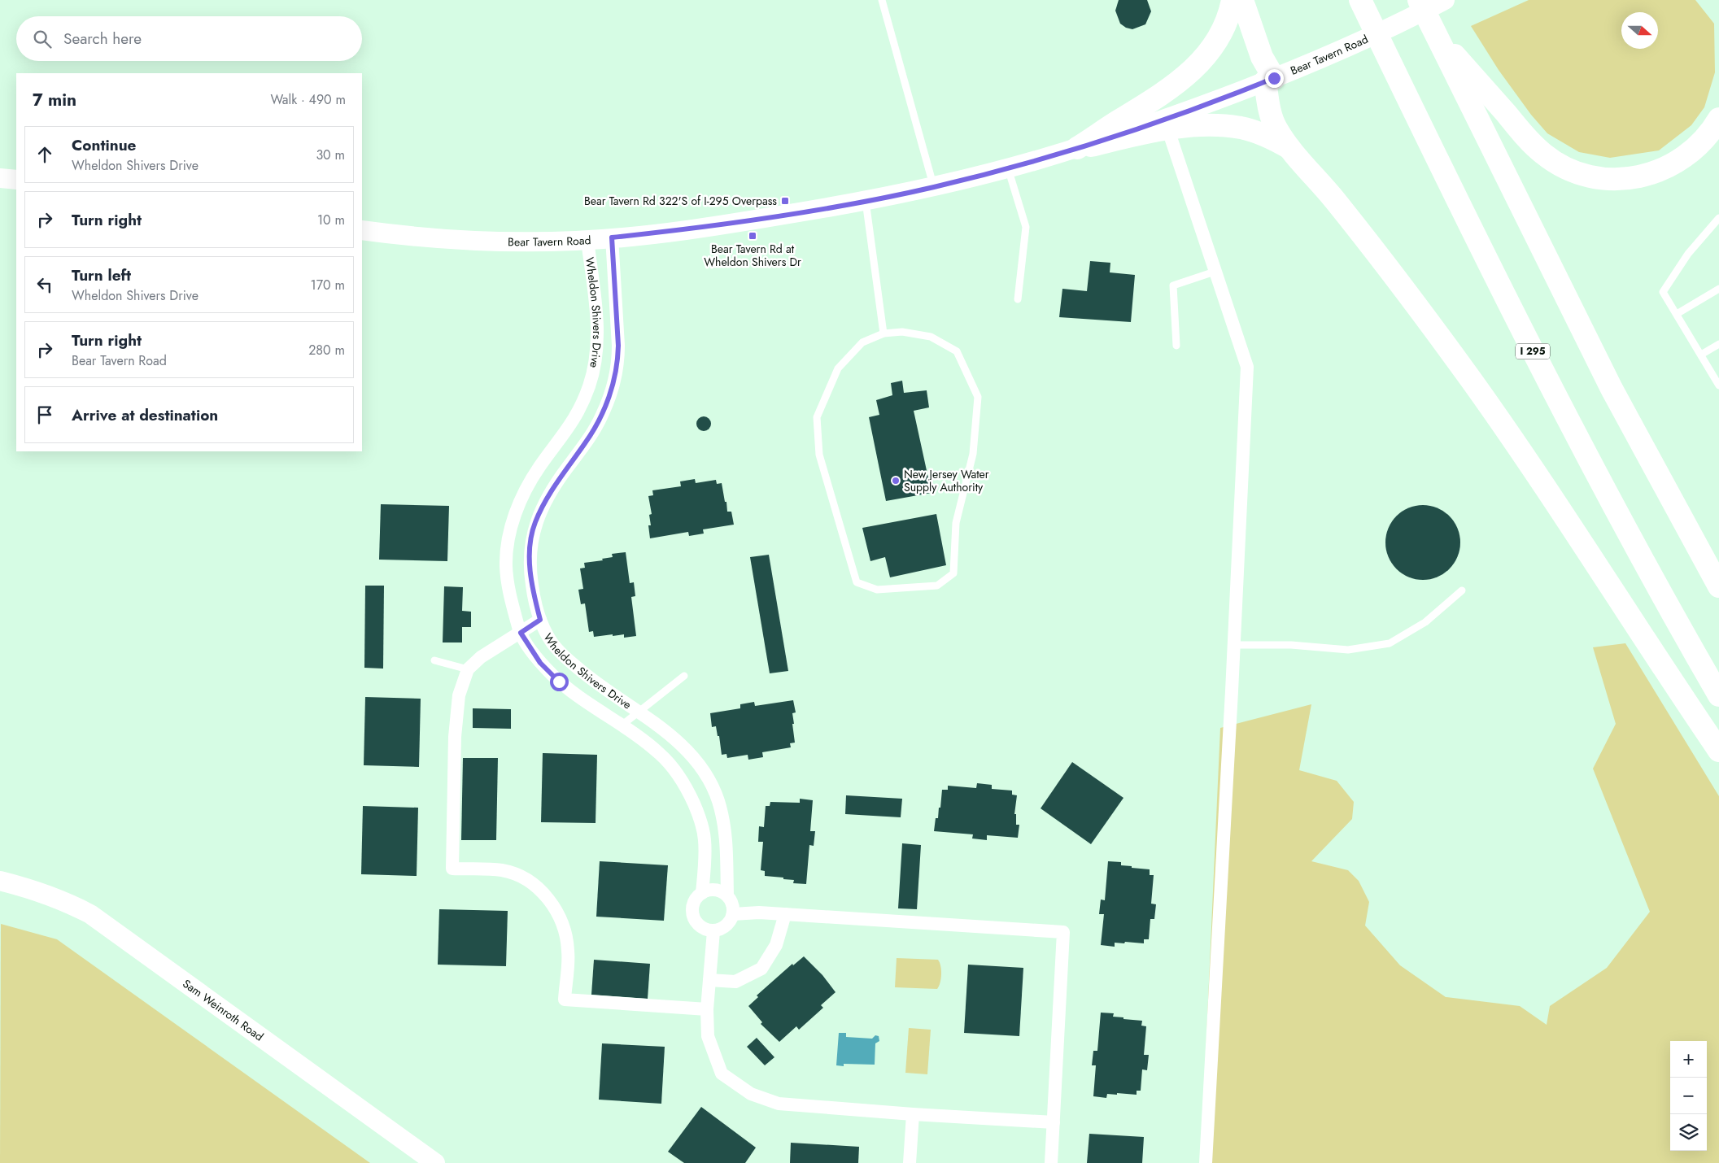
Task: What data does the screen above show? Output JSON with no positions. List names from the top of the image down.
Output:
{
  "streets": {
    "highway": ["I 295"],
    "street": ["Bear Tavern Road", "Wheldon Shivers Drive", "Sam Weinroth Road"]
  },
  "crossings": [
    ["Bear Tavern Road", "Wheldon Shivers Drive"]
  ],
  "places": {
    "transit": ["Bear Tavern Rd 322'S of I-295 Overpass", "Bear Tavern Rd at Wheldon Shivers Dr"],
    "other": ["New Jersey Water Supply Authority"]
  },
  "north": "right",
  "page": {
    "search": "Search here",
    "heading": ["7 min", "Walk · 490 m"],
    "list": [
      ["Continue", "Wheldon Shivers Drive", "30 m"],
      ["Turn right", "10 m"],
      ["Turn left", "Wheldon Shivers Drive", "170 m"],
      ["Turn right", "Bear Tavern Road", "280 m"],
      "Arrive at destination"
    ],
    "map_buttons": ["+", "−"]
  }
}
